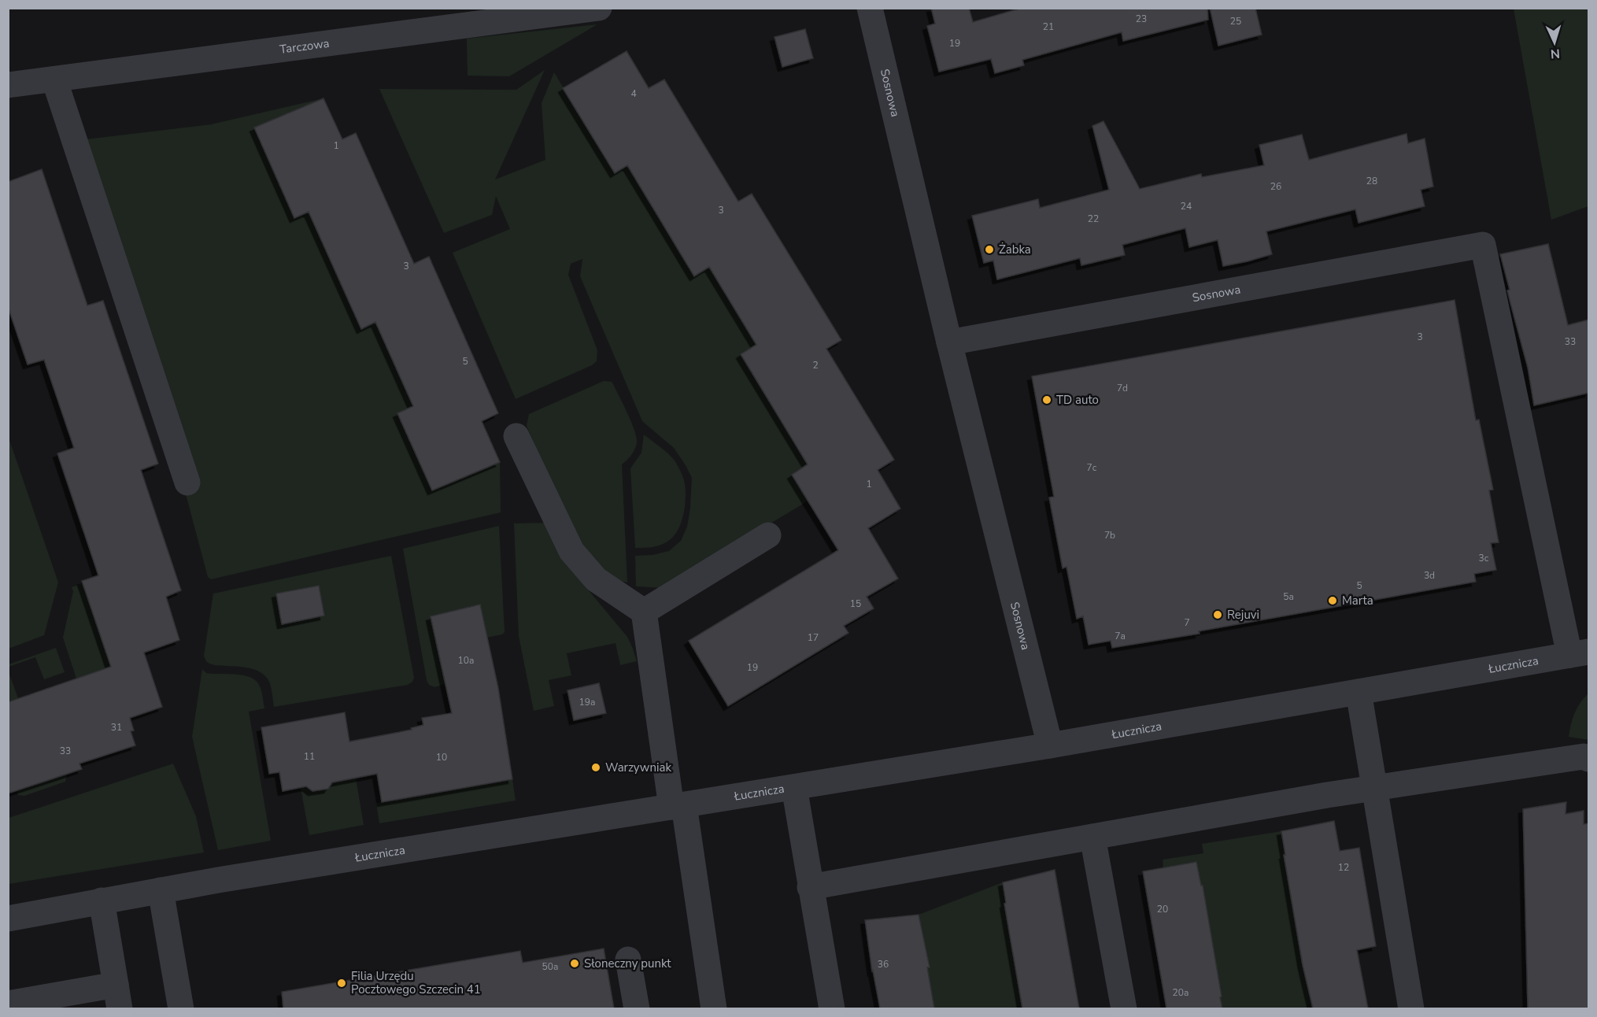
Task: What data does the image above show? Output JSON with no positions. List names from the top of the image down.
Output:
{
  "streets": {
    "street": ["Tarczowa", "Sosnowa", "Łucznicza"]
  },
  "crossings": [
    ["Sosnowa", "Łucznicza"]
  ],
  "places": [
    "Żabka",
    "TD auto",
    "Marta",
    "Rejuvi",
    "Warzywniak",
    "Słoneczny punkt",
    "Filia Urzędu Pocztowego Szczecin 41"
  ],
  "house_numbers": [
    "23",
    "25",
    "21",
    "19",
    "4",
    "1",
    "28",
    "26",
    "24",
    "3",
    "22",
    "3",
    "3",
    "33",
    "5",
    "2",
    "7d",
    "7c",
    "1",
    "7b",
    "3c",
    "3d",
    "5",
    "5a",
    "15",
    "7",
    "7a",
    "17",
    "10a",
    "19",
    "19a",
    "31",
    "33",
    "11",
    "10",
    "12",
    "20",
    "36",
    "50a",
    "20a"
  ],
  "north": "bottom"
}
